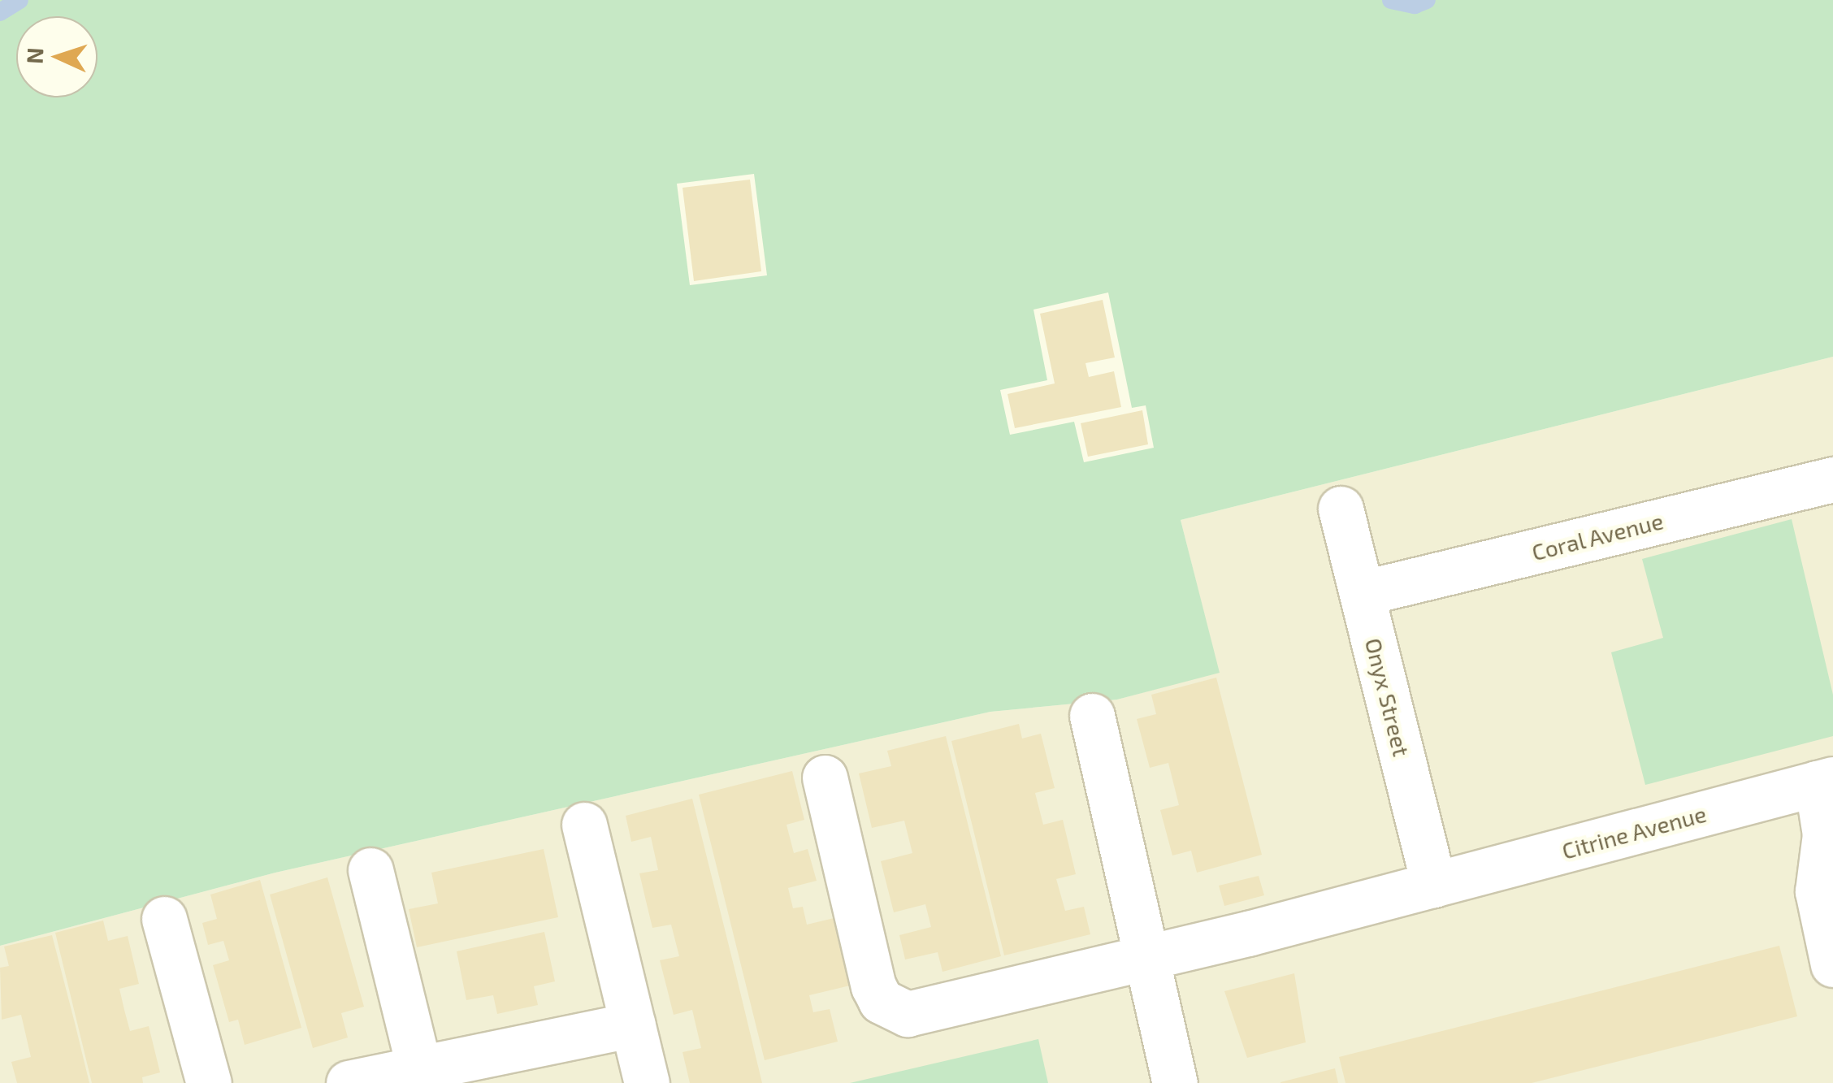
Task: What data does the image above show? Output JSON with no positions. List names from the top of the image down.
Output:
{
  "streets": {
    "street": ["Coral Avenue", "Onyx Street", "Citrine Avenue"]
  },
  "crossings": [
    ["Coral Avenue", "Onyx Street"],
    ["Onyx Street", "Citrine Avenue"]
  ],
  "north": "left"
}
